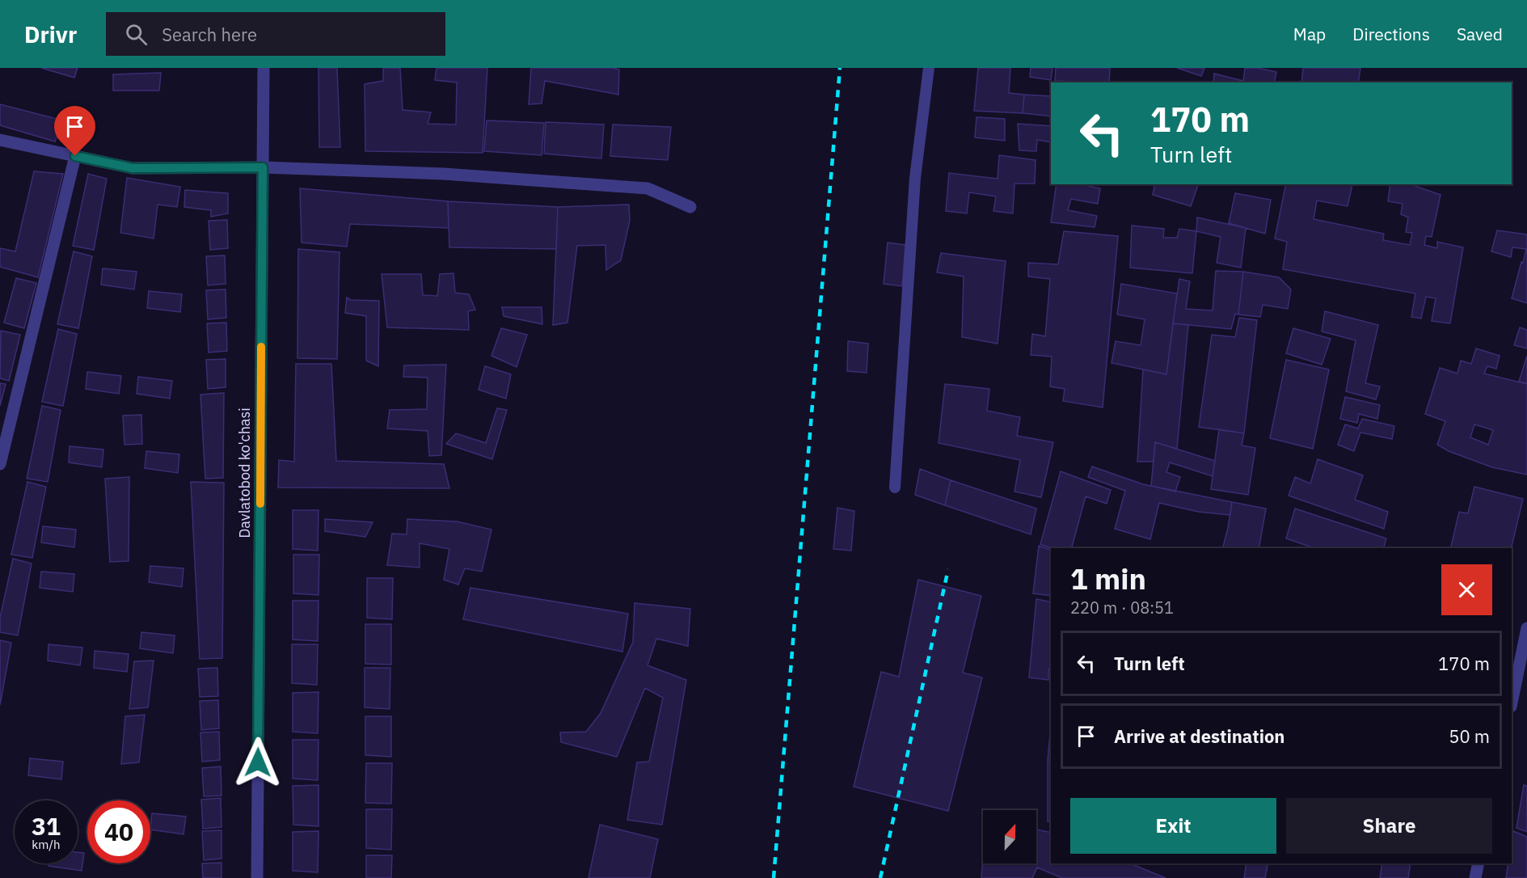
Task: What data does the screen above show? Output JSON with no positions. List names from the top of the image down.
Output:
{
  "streets": {
    "street": ["Davlatobod ko'chasi"]
  },
  "north": "top",
  "page": {
    "header": "Drivr",
    "search": "Search here",
    "nav": ["Map", "Directions", "Saved"],
    "turn": ["170 m", "Turn left"],
    "heading": ["1 min", "220 m · 08:51"],
    "list": [
      {
        "name": "Turn left",
        "value": "170 m"
      },
      {
        "name": "Arrive at destination",
        "value": "50 m"
      }
    ],
    "buttons": ["Exit", "Share"],
    "speed": "31 km/h",
    "limit": "40"
  }
}
